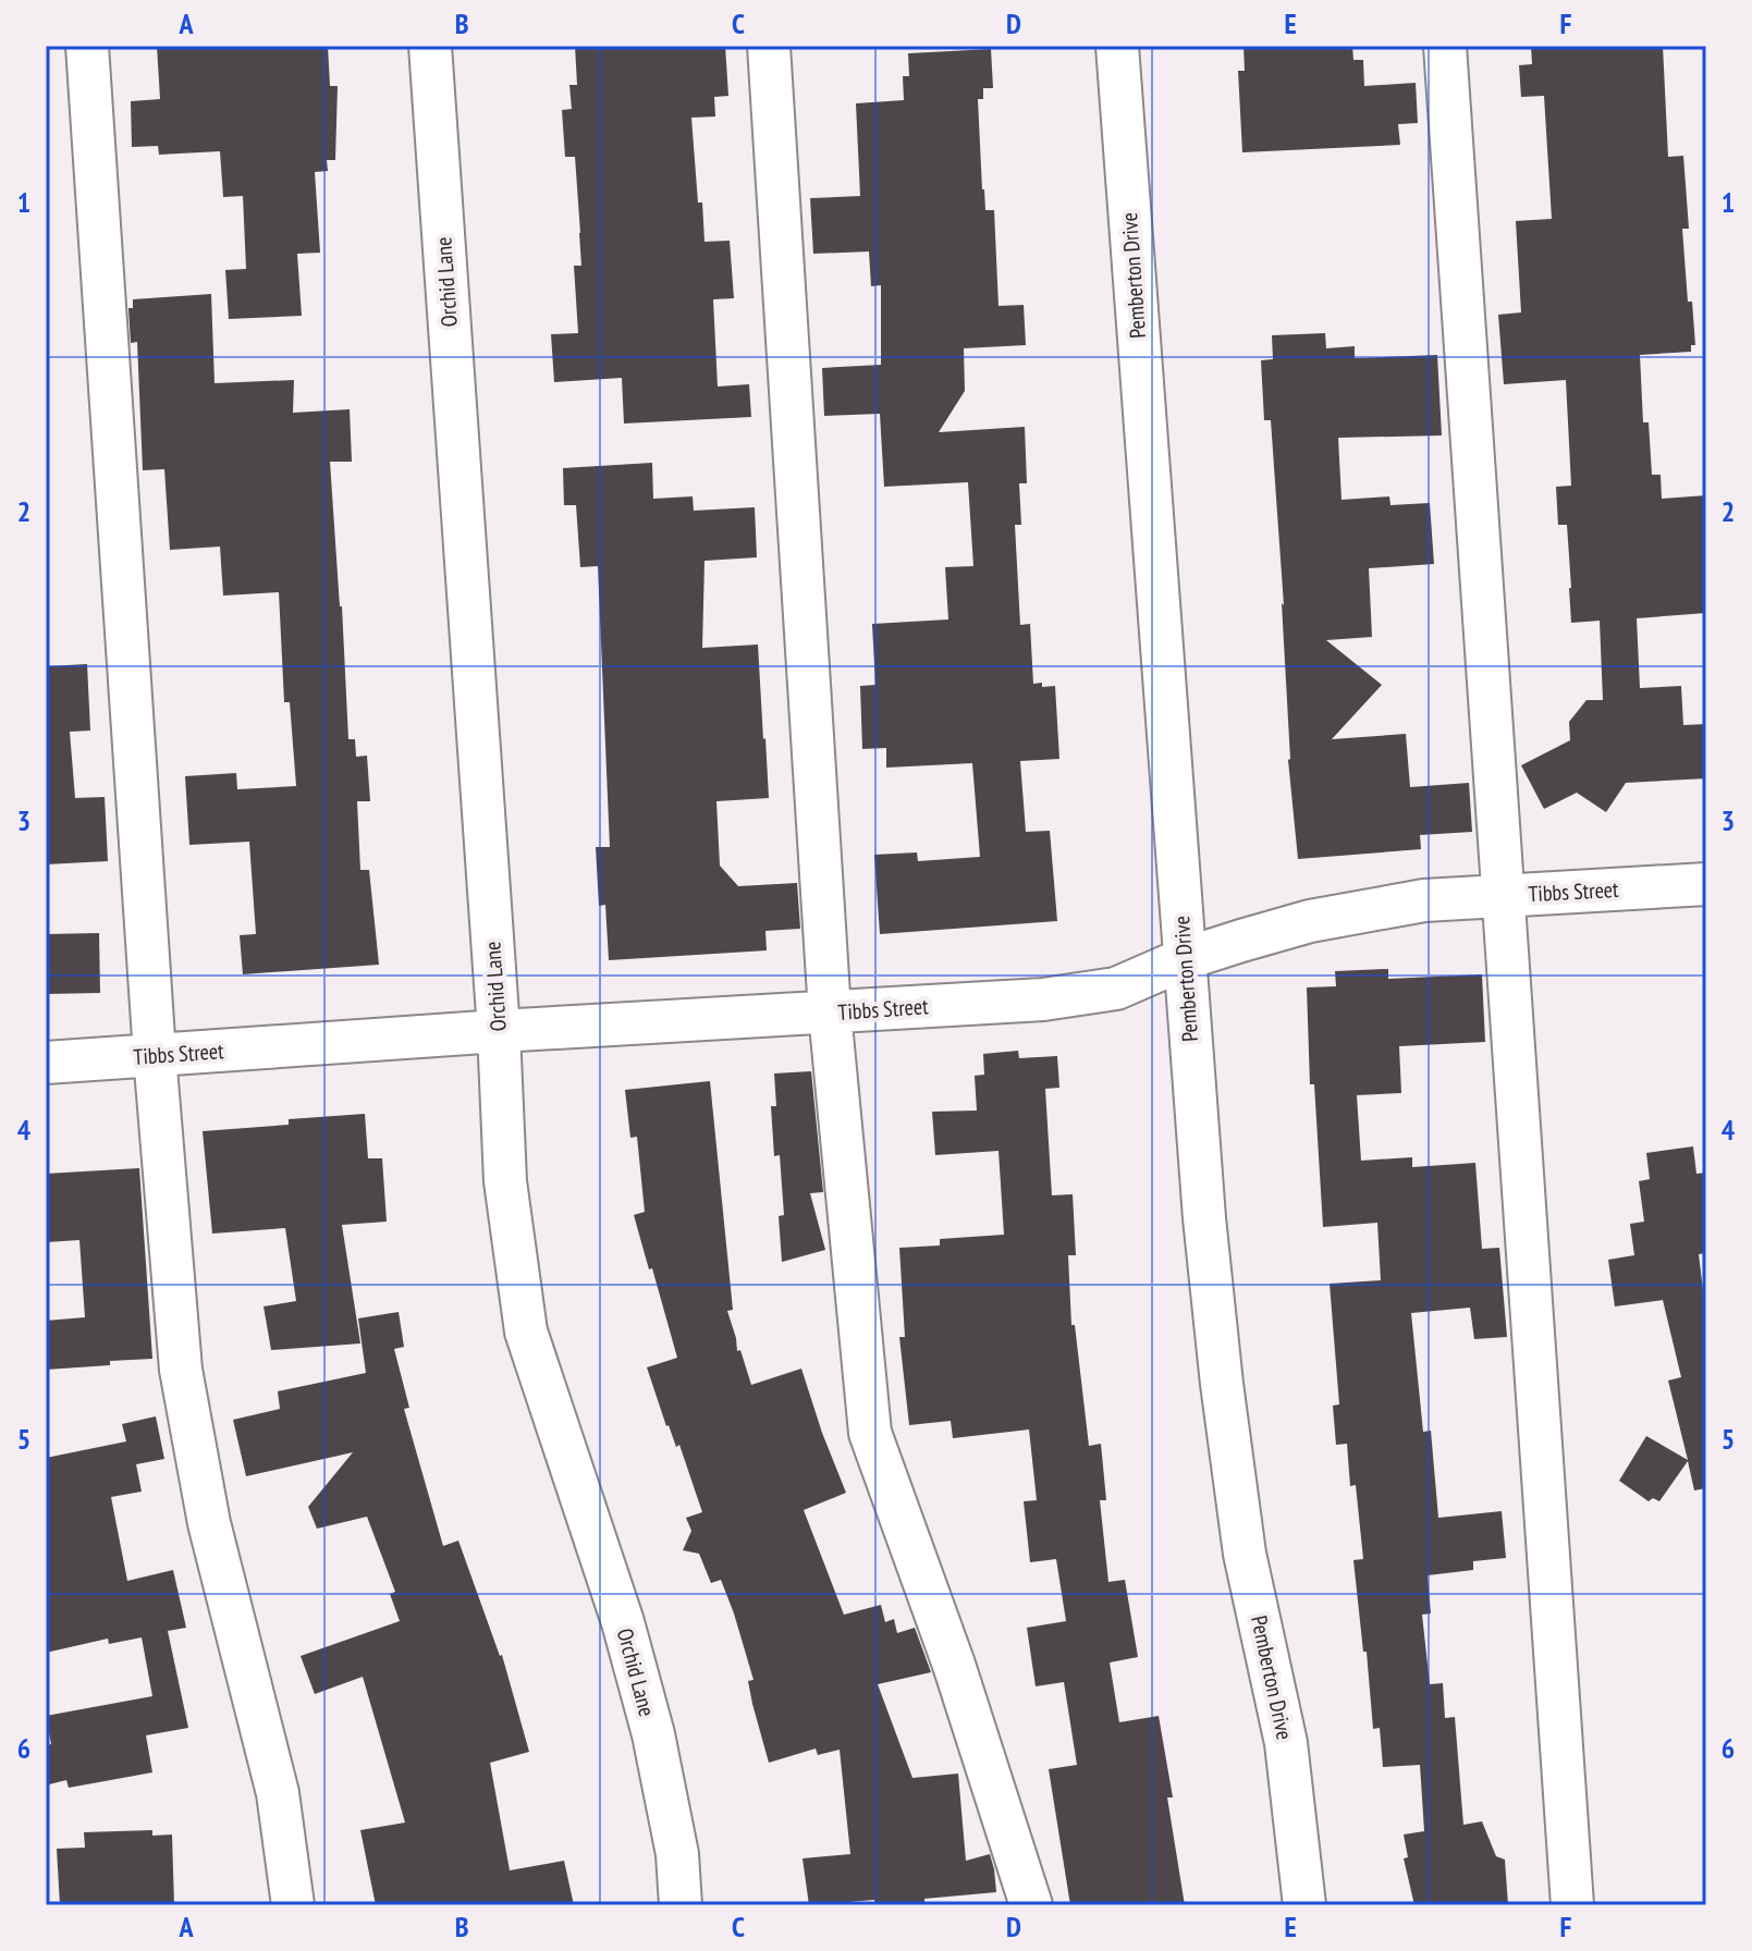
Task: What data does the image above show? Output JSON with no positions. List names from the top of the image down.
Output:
{
  "streets": {
    "street": ["Pemberton Drive", "Orchid Lane", "Tibbs Street"]
  },
  "crossings": [
    ["Pemberton Drive", "Tibbs Street"],
    ["Orchid Lane", "Tibbs Street"]
  ],
  "grid": {
    "columns": [
      "A",
      "B",
      "C",
      "D",
      "E",
      "F"
    ],
    "rows": [
      "1",
      "2",
      "3",
      "4",
      "5",
      "6"
    ]
  }
}
